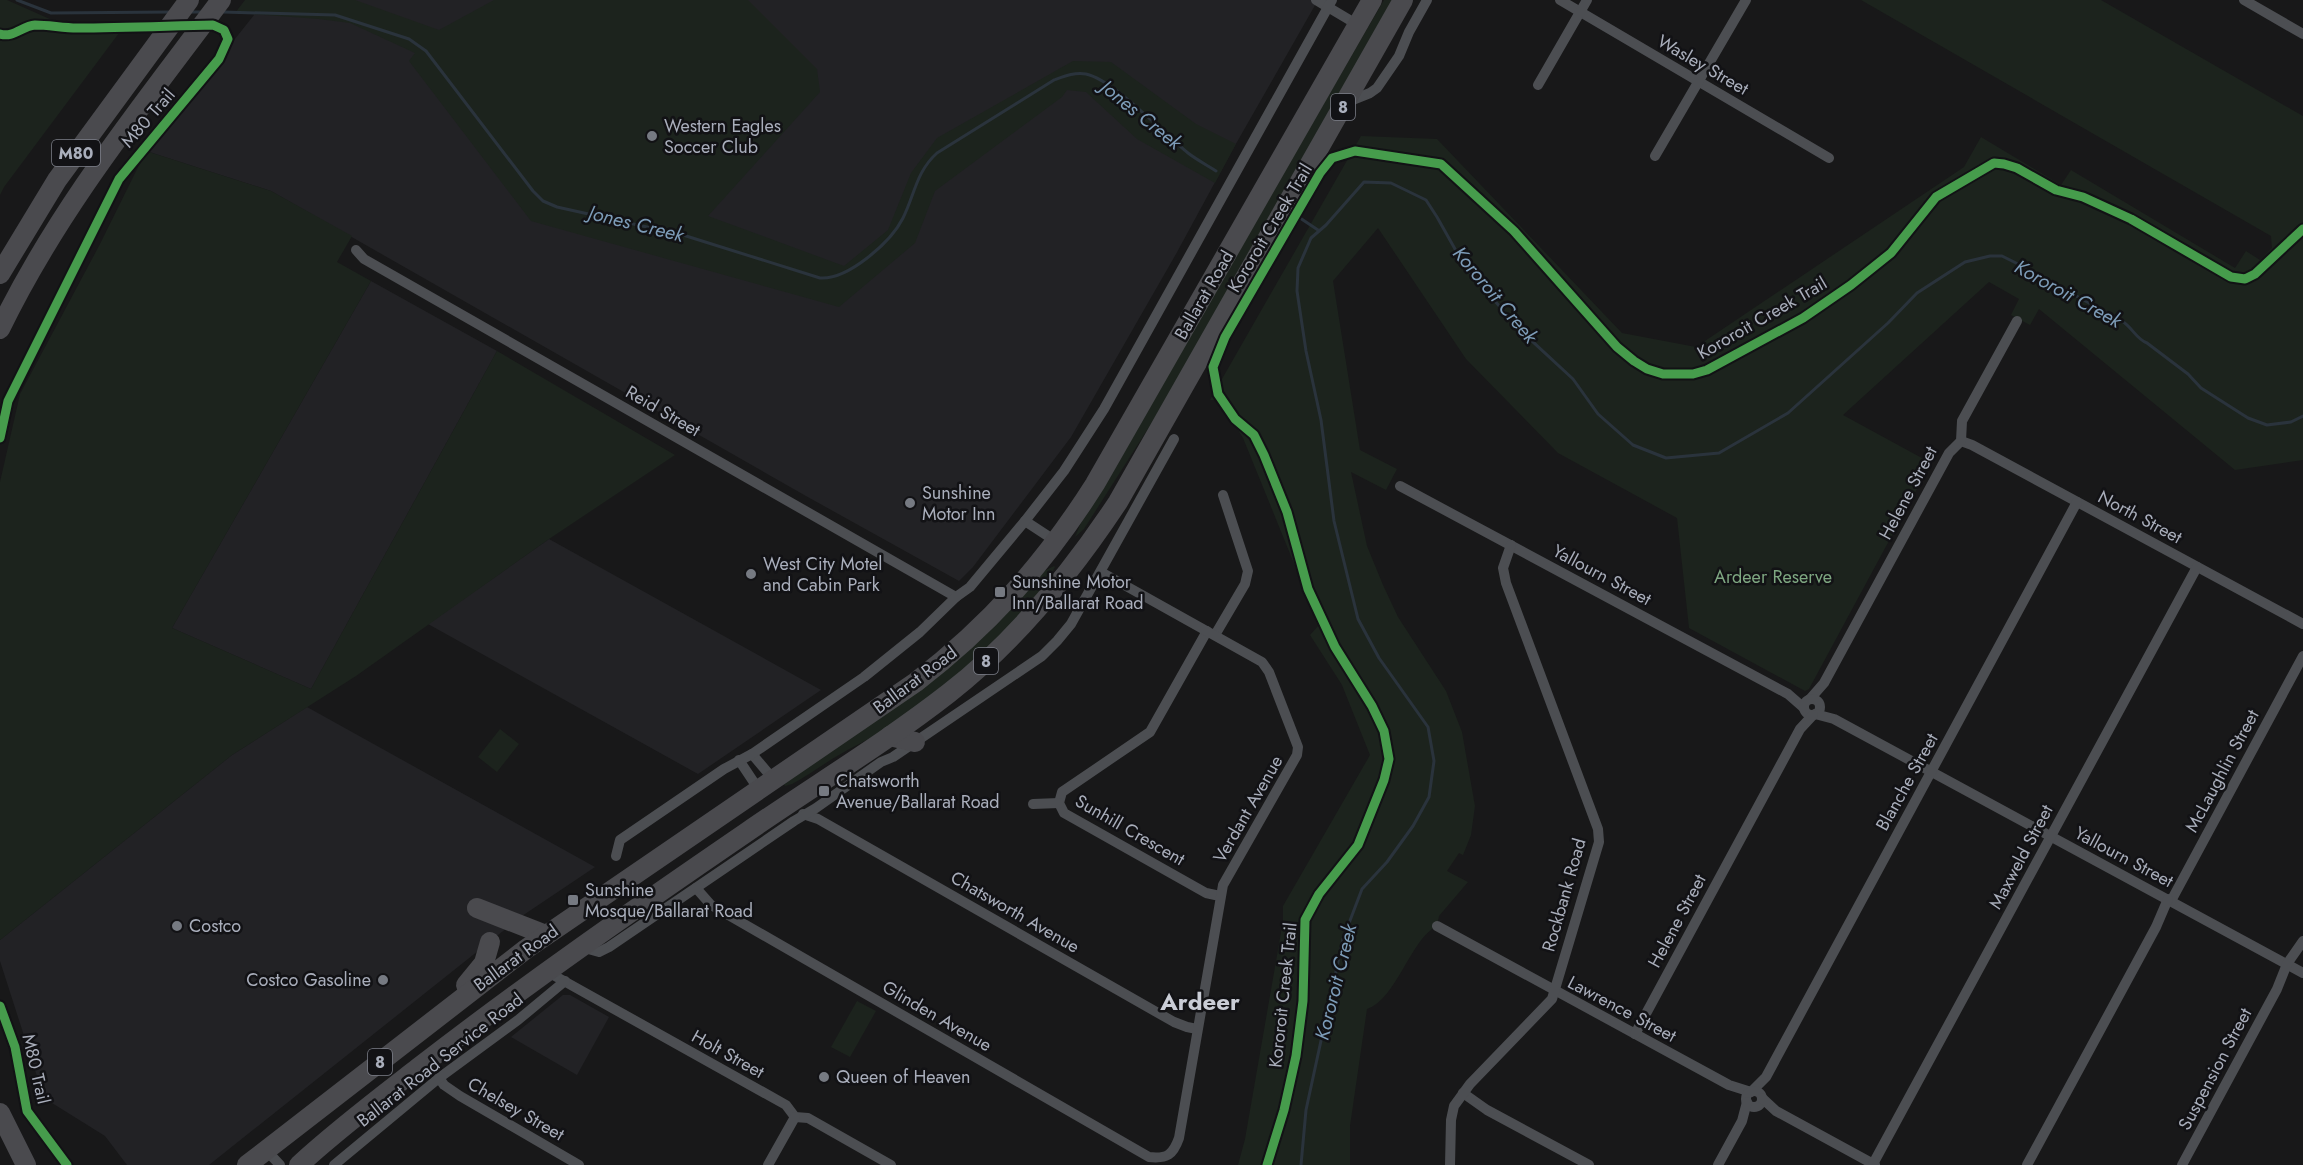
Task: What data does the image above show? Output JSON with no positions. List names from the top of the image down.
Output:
{
  "streets": {
    "highway": ["8", "M80", "Ballarat Road"],
    "street": [
      "Wasley Street",
      "Reid Street",
      "Helene Street",
      "North Street",
      "Yallourn Street",
      "McLaughlin Street",
      "Blanche Street",
      "Verdant Avenue",
      "Sunhill Crescent",
      "Maxweld Street",
      "Rockbank Road",
      "Chatsworth Avenue",
      "Lawrence Street",
      "Glinden Avenue",
      "Holt Street",
      "Ballarat Road Service Road",
      "Suspension Street",
      "Chelsey Street"
    ],
    "cycle path": ["M80 Trail", "Kororoit Creek Trail"]
  },
  "crossings": [
    ["Ballarat Road", "Reid Street"],
    ["Ballarat Road", "Verdant Avenue"],
    ["Ballarat Road", "Chatsworth Avenue"],
    ["Ballarat Road", "Glinden Avenue"],
    ["Ballarat Road", "Holt Street"],
    ["Helene Street", "North Street"],
    ["Helene Street", "Yallourn Street"],
    ["Helene Street", "Lawrence Street"],
    ["North Street", "Blanche Street"],
    ["North Street", "Maxweld Street"],
    ["Yallourn Street", "McLaughlin Street"],
    ["Yallourn Street", "Blanche Street"],
    ["Yallourn Street", "Maxweld Street"],
    ["Yallourn Street", "Rockbank Road"],
    ["Yallourn Street", "Suspension Street"],
    ["Blanche Street", "Lawrence Street"],
    ["Verdant Avenue", "Sunhill Crescent"],
    ["Verdant Avenue", "Chatsworth Avenue"],
    ["Verdant Avenue", "Glinden Avenue"],
    ["Maxweld Street", "Lawrence Street"],
    ["Rockbank Road", "Lawrence Street"],
    ["Holt Street", "Ballarat Road Service Road"],
    ["Ballarat Road Service Road", "Chelsey Street"]
  ],
  "districts": ["Ardeer"],
  "water": ["Jones Creek", "Kororoit Creek"],
  "parks": ["Ardeer Reserve"],
  "places": {
    "other": [
      "Western Eagles Soccer Club",
      "Sunshine Motor Inn",
      "West City Motel and Cabin Park",
      "Costco",
      "Costco Gasoline",
      "Queen of Heaven"
    ],
    "transit": ["Sunshine Motor Inn/Ballarat Road", "Chatsworth Avenue/Ballarat Road", "Sunshine Mosque/Ballarat Road"]
  }
}
